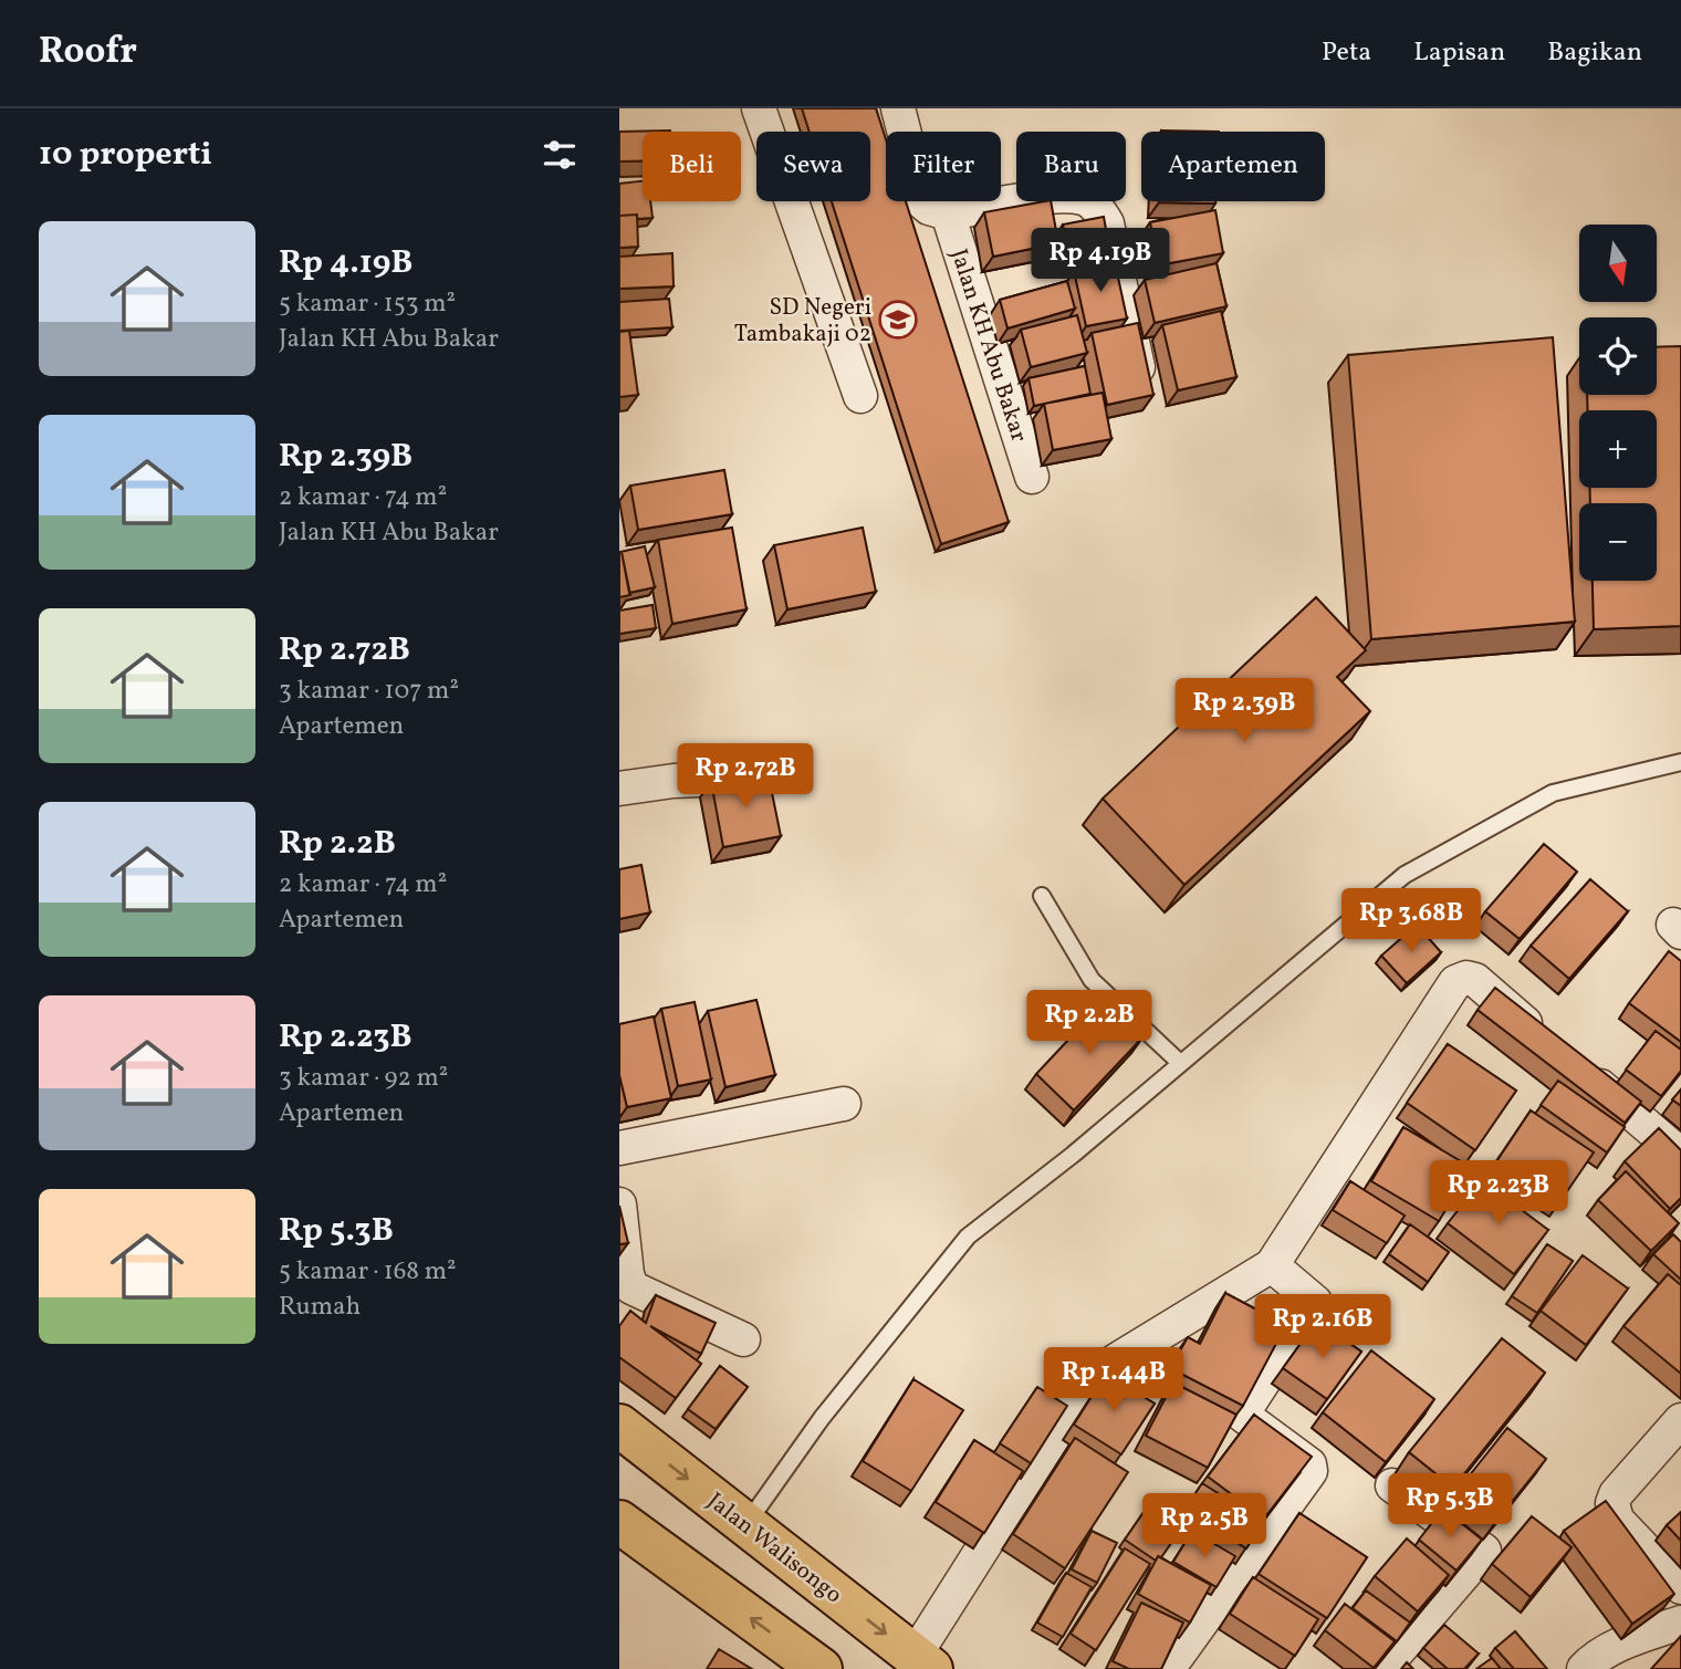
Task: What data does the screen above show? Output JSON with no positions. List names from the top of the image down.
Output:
{
  "streets": {
    "highway": ["Jalan Walisongo"],
    "street": ["Jalan KH Abu Bakar"]
  },
  "places": {
    "school or university": ["SD Negeri Tambakaji 02"]
  },
  "north": "bottom",
  "page": {
    "header": "Roofr",
    "nav": ["Peta", "Lapisan", "Bagikan"],
    "heading": "10 properti",
    "chip": [
      "Beli",
      "Sewa",
      "Filter",
      "Baru",
      "Apartemen"
    ],
    "list": [
      {
        "name": "Rp 4.19B",
        "note": "5 kamar · 153 m² · Jalan KH Abu Bakar"
      },
      {
        "name": "Rp 2.39B",
        "note": "2 kamar · 74 m² · Jalan KH Abu Bakar"
      },
      {
        "name": "Rp 2.72B",
        "note": "3 kamar · 107 m² · Apartemen"
      },
      {
        "name": "Rp 2.2B",
        "note": "2 kamar · 74 m² · Apartemen"
      },
      {
        "name": "Rp 2.23B",
        "note": "3 kamar · 92 m² · Apartemen"
      },
      {
        "name": "Rp 5.3B",
        "note": "5 kamar · 168 m² · Rumah"
      }
    ],
    "map_buttons": ["+", "−"],
    "price": [
      "Rp 4.19B",
      "Rp 2.39B",
      "Rp 2.72B",
      "Rp 3.68B",
      "Rp 2.2B",
      "Rp 2.23B",
      "Rp 2.16B",
      "Rp 1.44B",
      "Rp 5.3B",
      "Rp 2.5B"
    ]
  }
}
